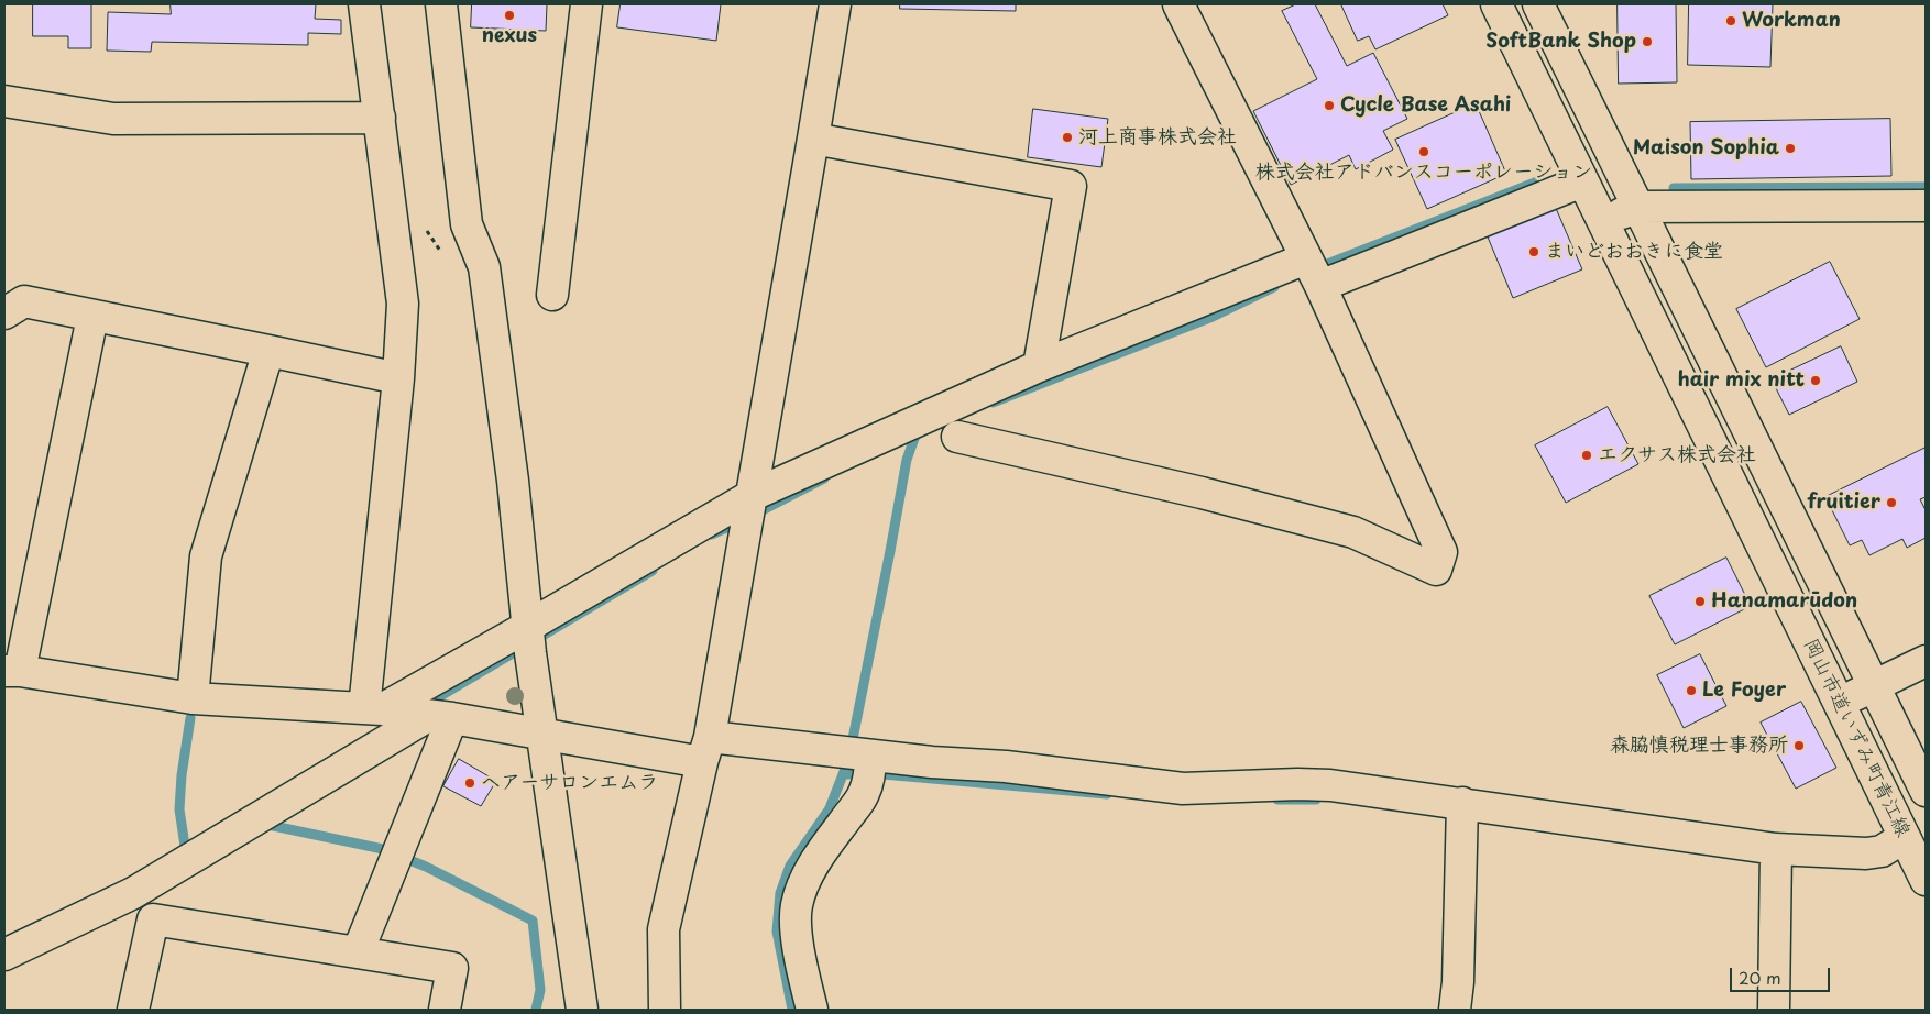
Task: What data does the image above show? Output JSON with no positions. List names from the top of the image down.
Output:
{
  "streets": {
    "street": ["岡山市道いずみ町青江線"]
  },
  "places": [
    "nexus",
    "Workman",
    "SoftBank Shop",
    "Cycle Base Asahi",
    "河上商事株式会社",
    "Maison Sophia",
    "株式会社アドバンスコーポレーション",
    "まいどおおきに食堂",
    "hair mix nitt",
    "エクサス株式会社",
    "fruitier",
    "Hanamarūdon",
    "Le Foyer",
    "森脇慎税理士事務所",
    "ヘアーサロンエムラ"
  ],
  "scale_bar": "20 m"
}
